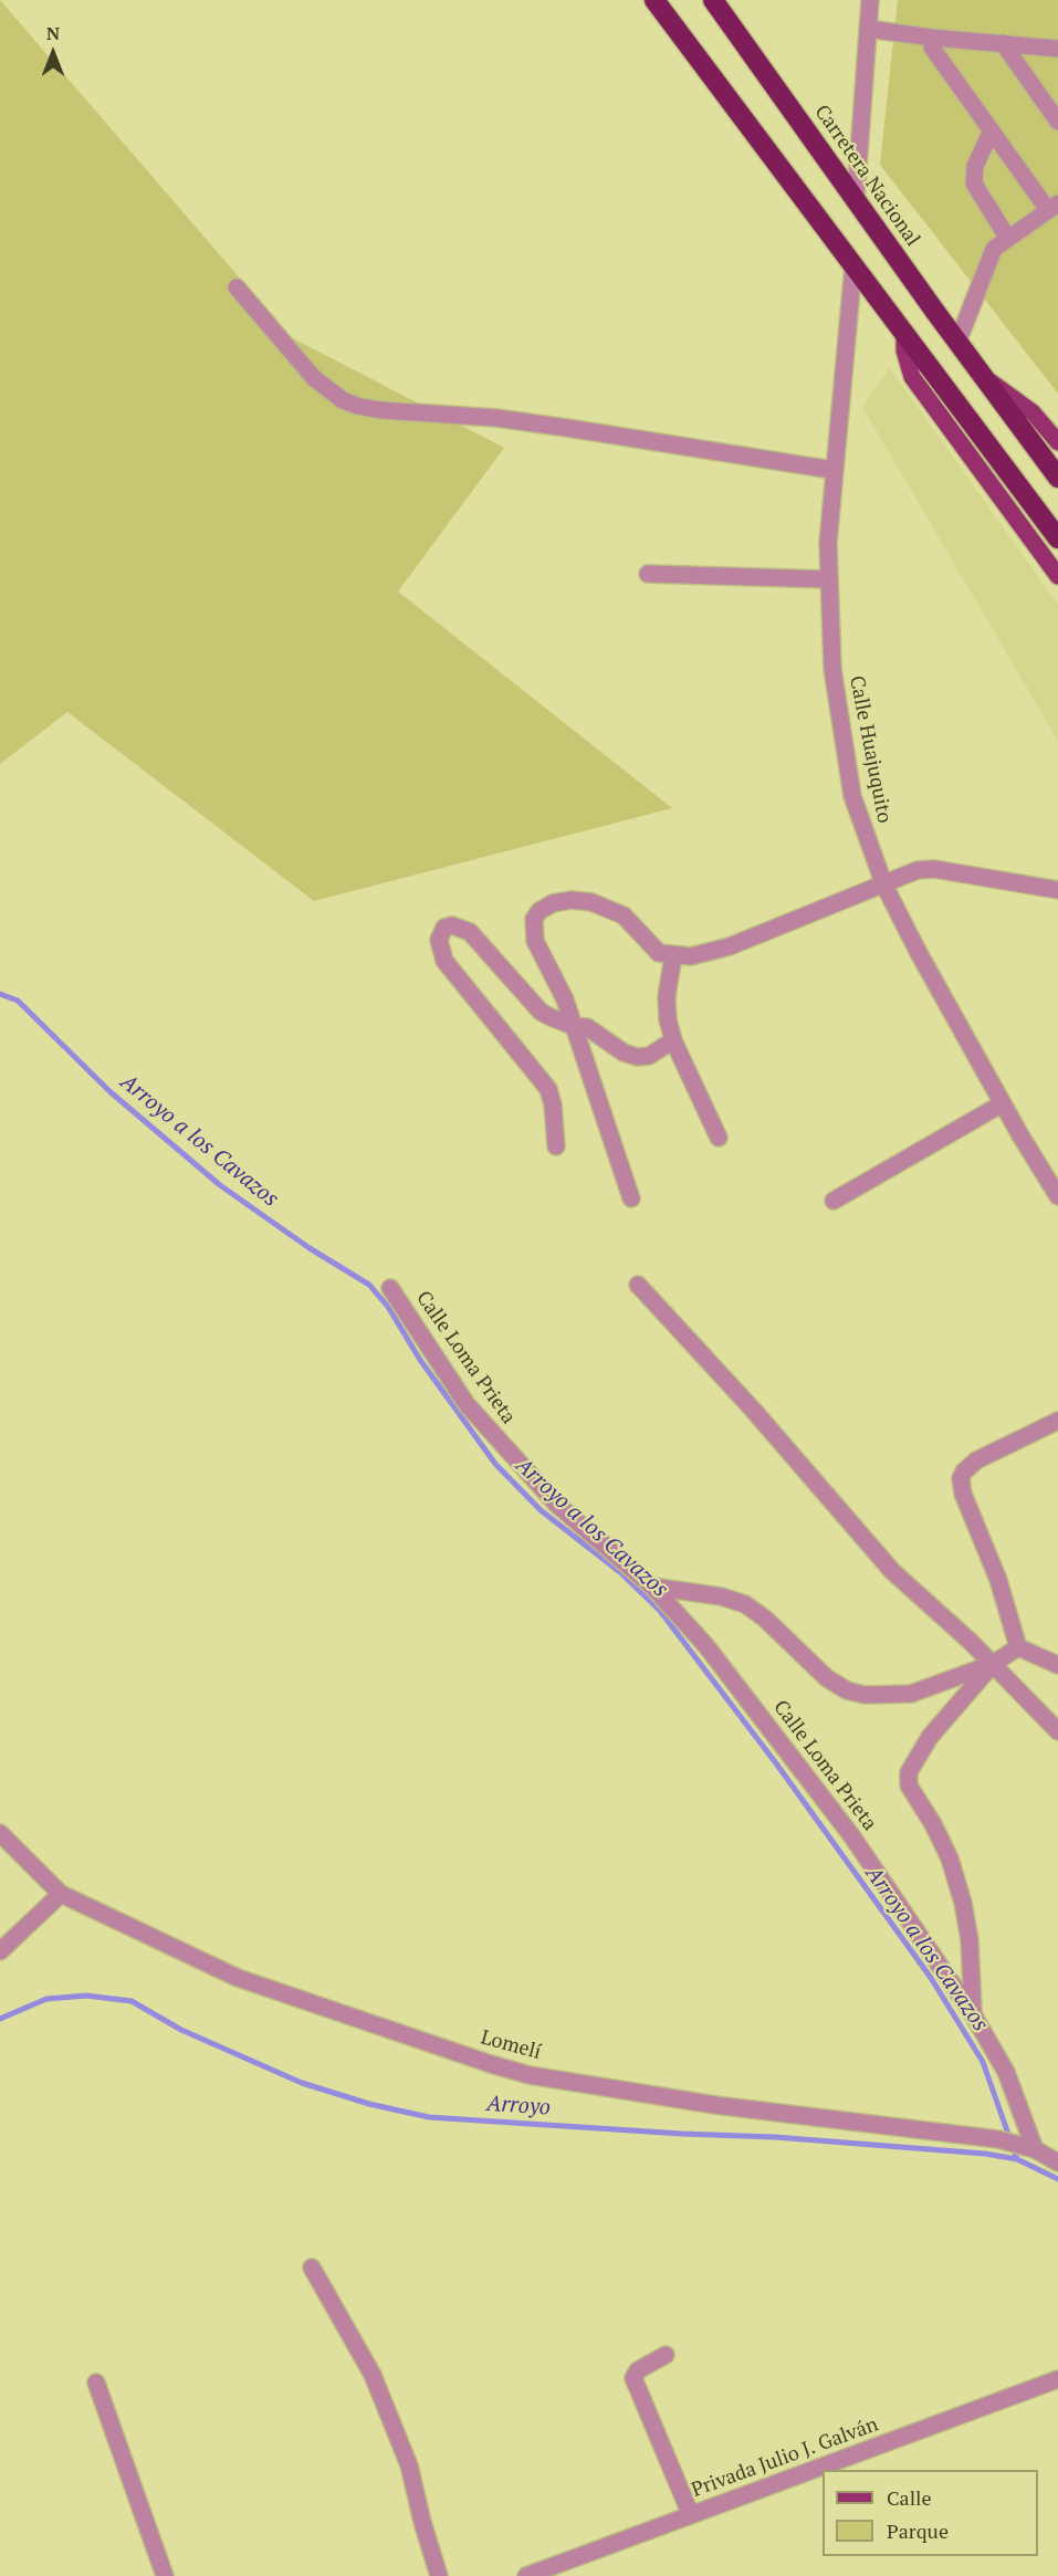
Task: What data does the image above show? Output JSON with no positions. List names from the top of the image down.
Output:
{
  "streets": {
    "highway": ["Carretera Nacional"],
    "street": [
      "Calle Huajuquito",
      "Calle Loma Prieta",
      "Lomelí",
      "Privada Julio J. Galván"
    ]
  },
  "crossings": [
    ["Calle Loma Prieta", "Lomelí"]
  ],
  "water": ["Arroyo a los Cavazos", "Arroyo"],
  "legend": ["Calle", "Parque"],
  "north": "top"
}
